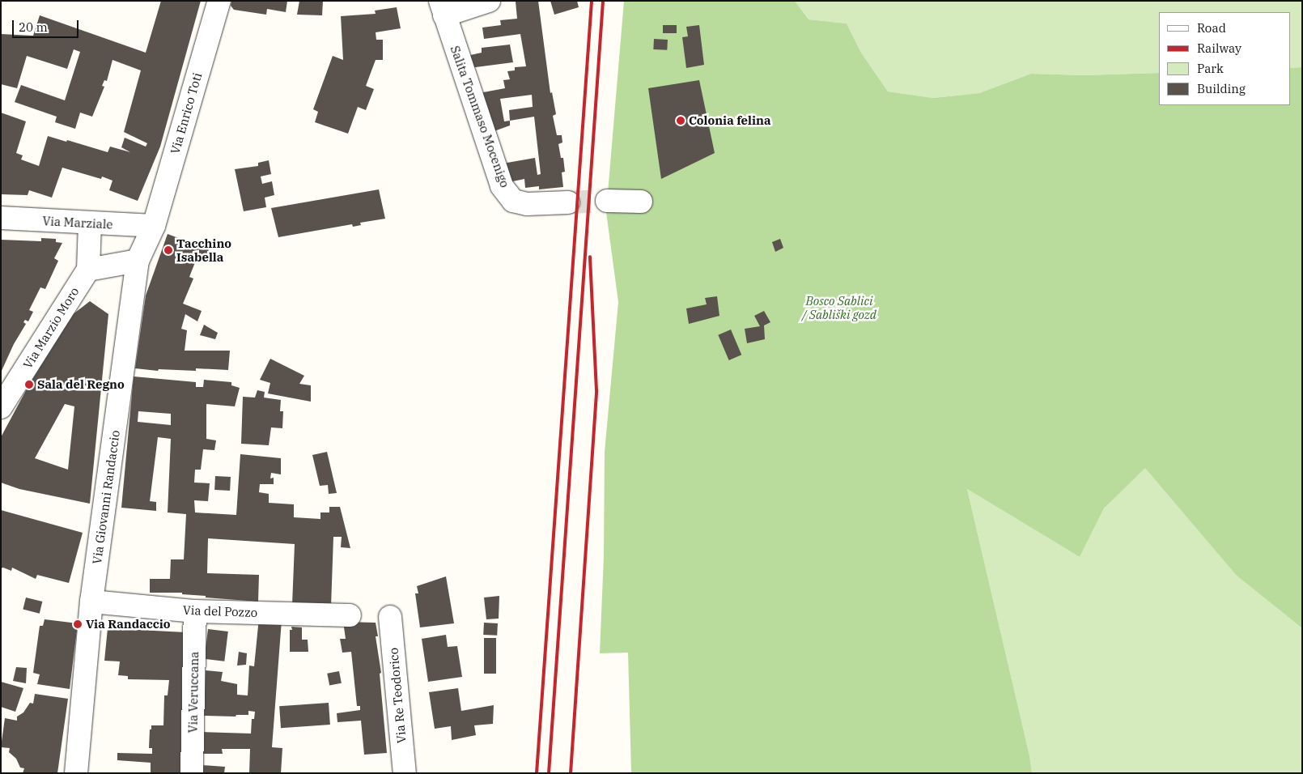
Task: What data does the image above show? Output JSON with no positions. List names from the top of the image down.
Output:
{
  "streets": {
    "street": [
      "Via Enrico Toti",
      "Salita Tommaso Mocenigo",
      "Via Marziale",
      "Via Marzio Moro",
      "Via Giovanni Randaccio",
      "Via del Pozzo",
      "Via Veruccana",
      "Via Re Teodorico"
    ]
  },
  "crossings": [
    ["Via Enrico Toti", "Via Marziale"],
    ["Via Enrico Toti", "Via Giovanni Randaccio"],
    ["Via Marziale", "Via Giovanni Randaccio"],
    ["Via Giovanni Randaccio", "Via del Pozzo"],
    ["Via del Pozzo", "Via Veruccana"]
  ],
  "parks": ["Bosco Sablici / Sabliški gozd"],
  "places": [
    "Colonia felina",
    "Tacchino Isabella",
    "Sala del Regno",
    "Via Randaccio"
  ],
  "legend": [
    "Road",
    "Railway",
    "Park",
    "Building"
  ],
  "scale_bar": "20 m"
}
